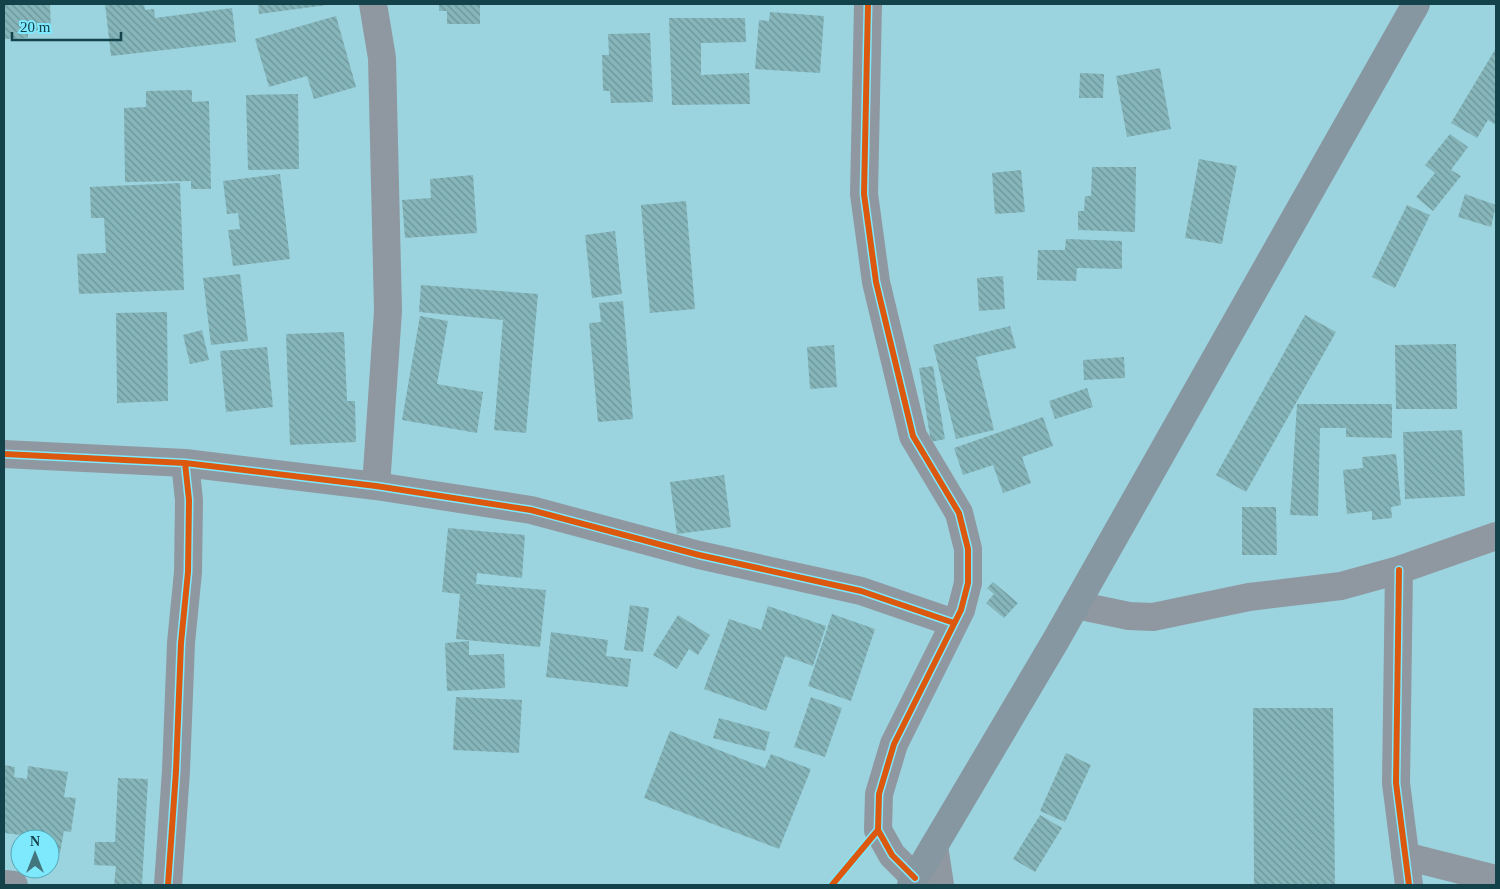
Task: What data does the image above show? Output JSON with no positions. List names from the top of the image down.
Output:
{
  "scale_bar": "20 m",
  "north": "top"
}
